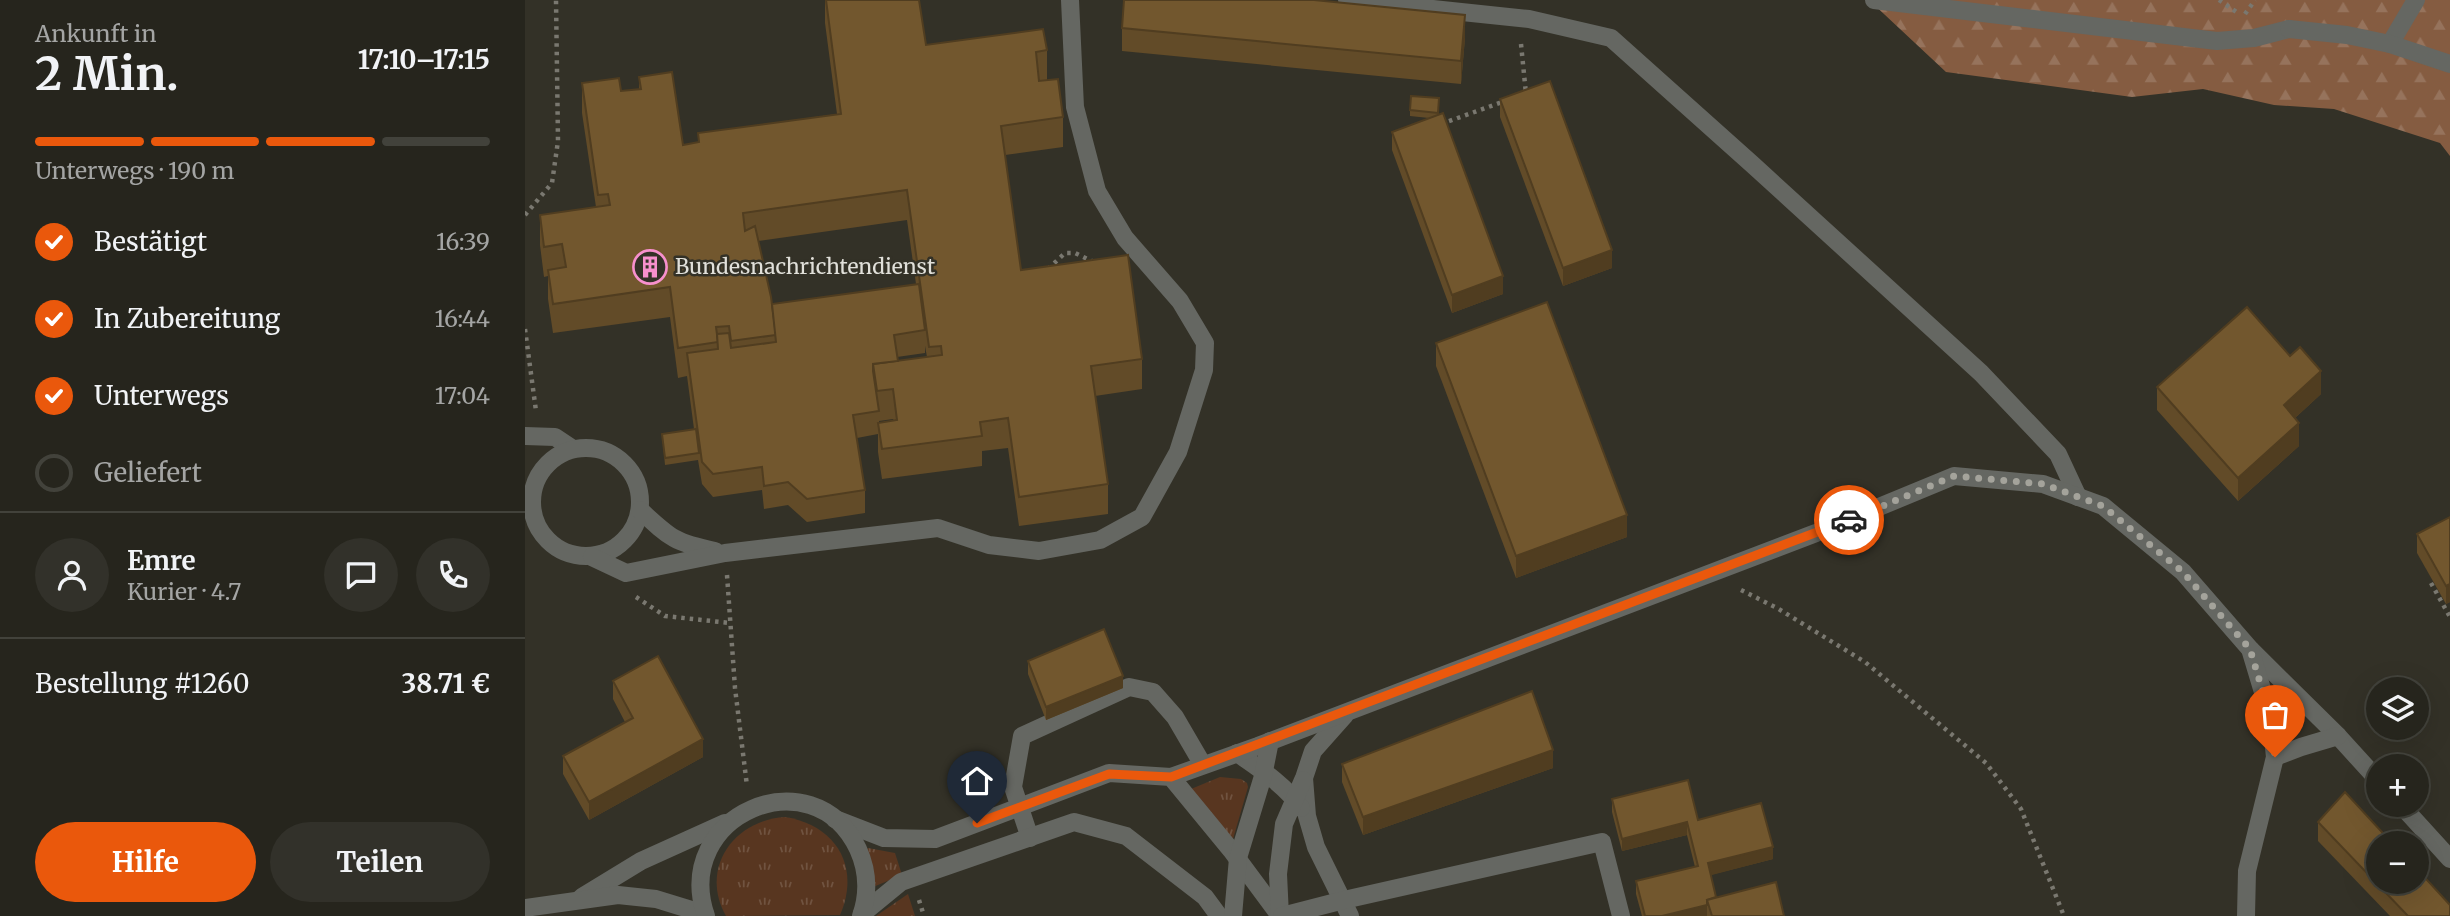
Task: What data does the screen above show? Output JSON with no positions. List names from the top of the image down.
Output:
{
  "places": {
    "building": ["Bundesnachrichtendienst"]
  },
  "page": {
    "heading": ["2 Min.", "Ankunft in", "17:10–17:15"],
    "panel": [
      "Emre",
      "Kurier · 4.7",
      "Bestellung #1260",
      "38.71 €"
    ],
    "bar": "Unterwegs · 190 m",
    "list": [
      ["Bestätigt", "16:39"],
      ["In Zubereitung", "16:44"],
      ["Unterwegs", "17:04"],
      "Geliefert"
    ],
    "map_buttons": ["+", "−"],
    "buttons": ["Hilfe", "Teilen"]
  }
}
